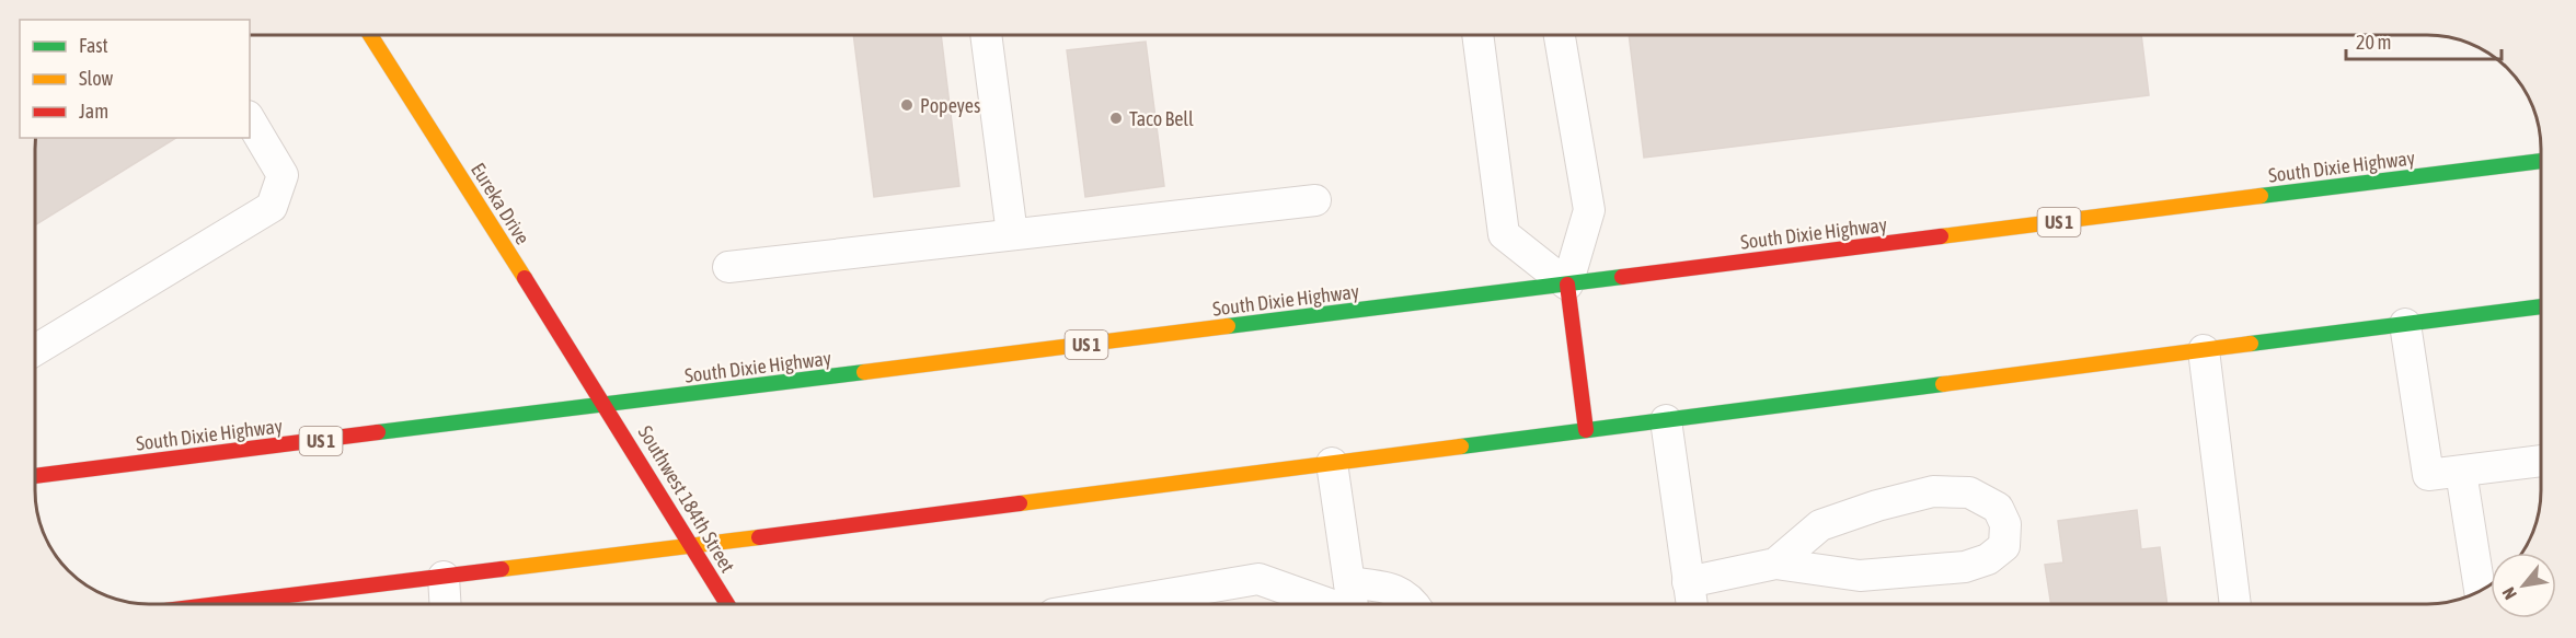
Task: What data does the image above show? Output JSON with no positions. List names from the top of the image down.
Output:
{
  "streets": {
    "main road": [
      "South Dixie Highway",
      "Eureka Drive",
      "US 1",
      "Southwest 184th Street"
    ]
  },
  "crossings": [
    ["South Dixie Highway", "Eureka Drive"],
    ["South Dixie Highway", "Southwest 184th Street"],
    ["Eureka Drive", "Southwest 184th Street"]
  ],
  "places": ["Popeyes", "Taco Bell"],
  "legend": ["Fast", "Slow", "Jam"],
  "scale_bar": "20 m",
  "north": "bottom left"
}
